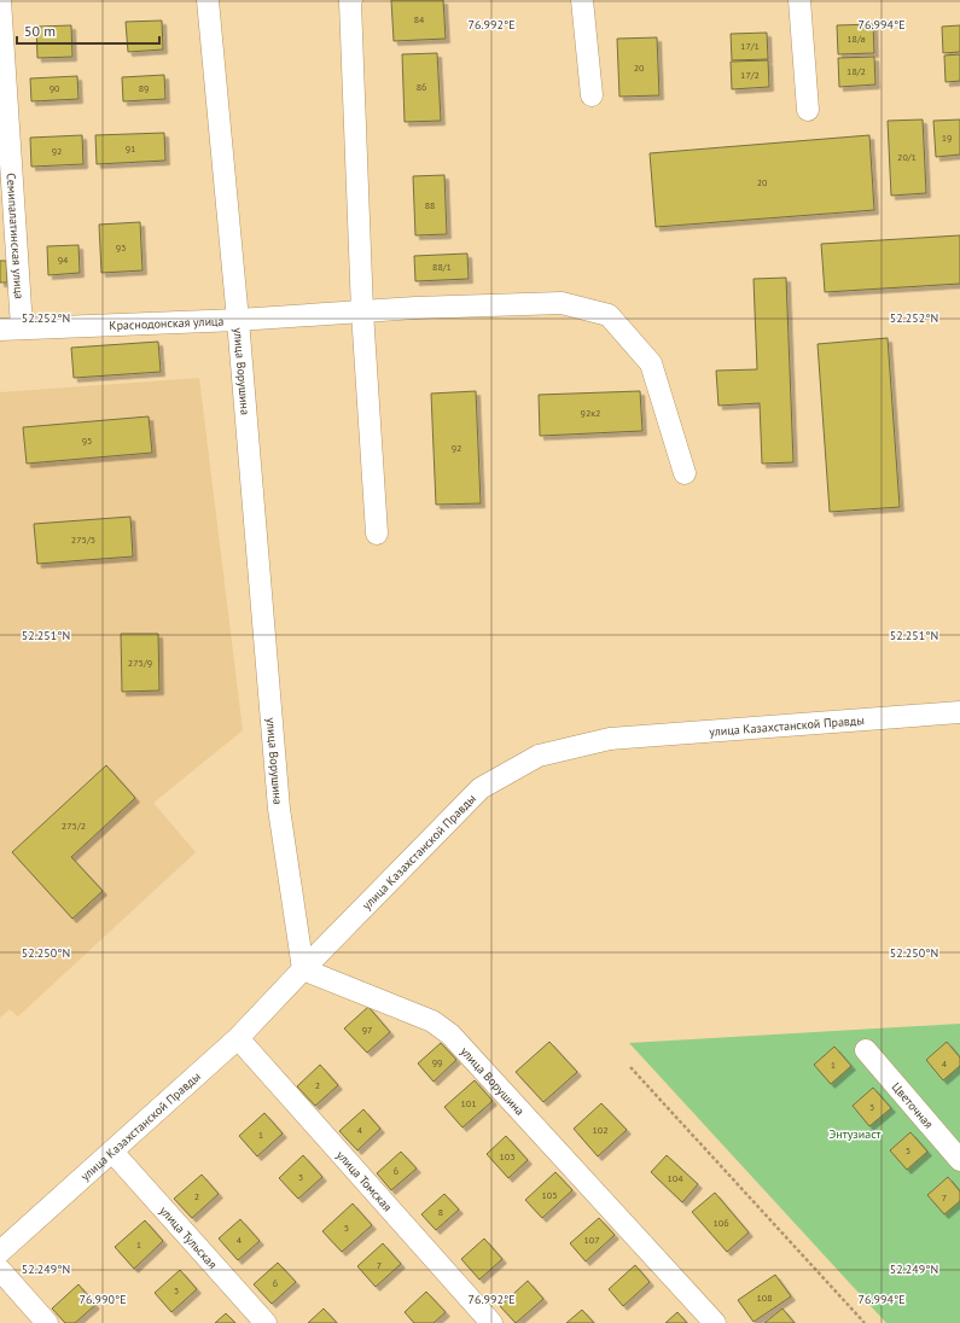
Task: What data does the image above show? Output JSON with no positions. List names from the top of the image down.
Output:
{
  "streets": {
    "street": [
      "Семипалатинская улица",
      "Краснодонская улица",
      "улица Ворушина",
      "улица Казахстанской Правды",
      "Цветочная",
      "улица Томская",
      "улица Тульская"
    ]
  },
  "crossings": [
    ["Семипалатинская улица", "Краснодонская улица"],
    ["Краснодонская улица", "улица Ворушина"],
    ["улица Ворушина", "улица Казахстанской Правды"],
    ["улица Казахстанской Правды", "улица Томская"],
    ["улица Казахстанской Правды", "улица Тульская"]
  ],
  "parks": ["Энтузиаст"],
  "house_numbers": [
    "84",
    "18/а",
    "17/1",
    "20",
    "18/2",
    "17/2",
    "86",
    "90",
    "89",
    "19",
    "91",
    "92",
    "20/1",
    "20",
    "88",
    "93",
    "94",
    "88/1",
    "92к2",
    "95",
    "92",
    "275/5",
    "275/9",
    "275/2",
    "97",
    "99",
    "4",
    "1",
    "2",
    "101",
    "3",
    "4",
    "102",
    "1",
    "5",
    "103",
    "6",
    "3",
    "104",
    "105",
    "2",
    "7",
    "8",
    "106",
    "5",
    "4",
    "107",
    "1",
    "7",
    "6",
    "3",
    "108"
  ],
  "scale_bar": "50 m",
  "coordinates": [
    "76.992°E",
    "76.994°E",
    "52.252°N",
    "52.251°N",
    "52.250°N",
    "52.249°N",
    "76.990°E"
  ]
}
